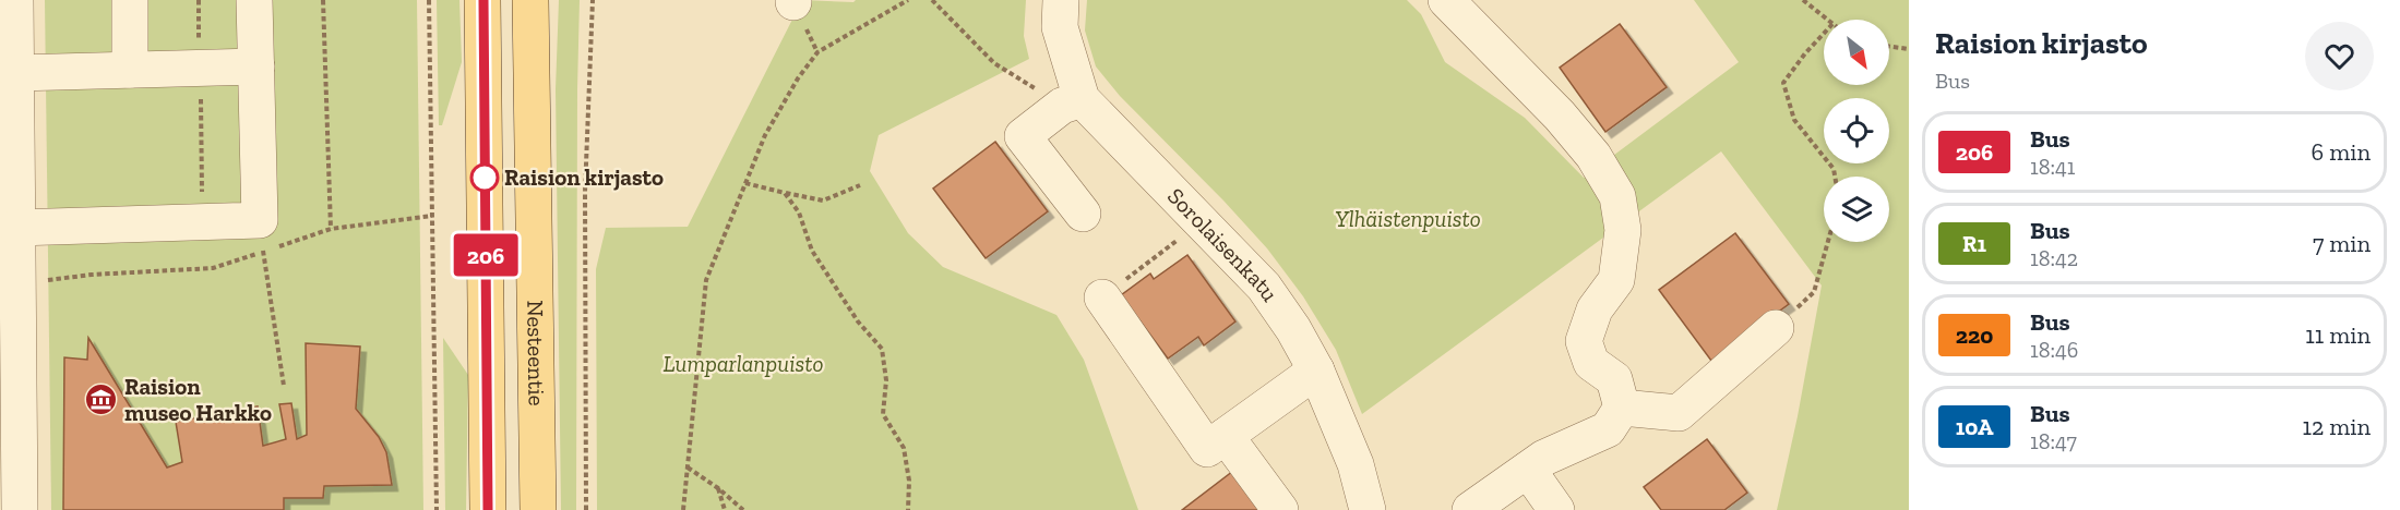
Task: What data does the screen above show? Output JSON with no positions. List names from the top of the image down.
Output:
{
  "streets": {
    "main road": ["Nesteentie"],
    "street": ["Sorolaisenkatu"]
  },
  "parks": ["Ylhäistenpuisto", "Lumparlanpuisto"],
  "places": {
    "other": ["Raision kirjasto"],
    "museum": ["Raision museo Harkko"]
  },
  "lines": ["bus line 206"],
  "north": "bottom right",
  "page": {
    "on_map": "206",
    "heading": ["Raision kirjasto", "Bus"],
    "list": [
      {
        "mark": "206",
        "name": "Bus",
        "note": "18:41",
        "value": "6 min"
      },
      {
        "mark": "R1",
        "name": "Bus",
        "note": "18:42",
        "value": "7 min"
      },
      {
        "mark": "220",
        "name": "Bus",
        "note": "18:46",
        "value": "11 min"
      },
      {
        "mark": "10A",
        "name": "Bus",
        "note": "18:47",
        "value": "12 min"
      }
    ]
  }
}
